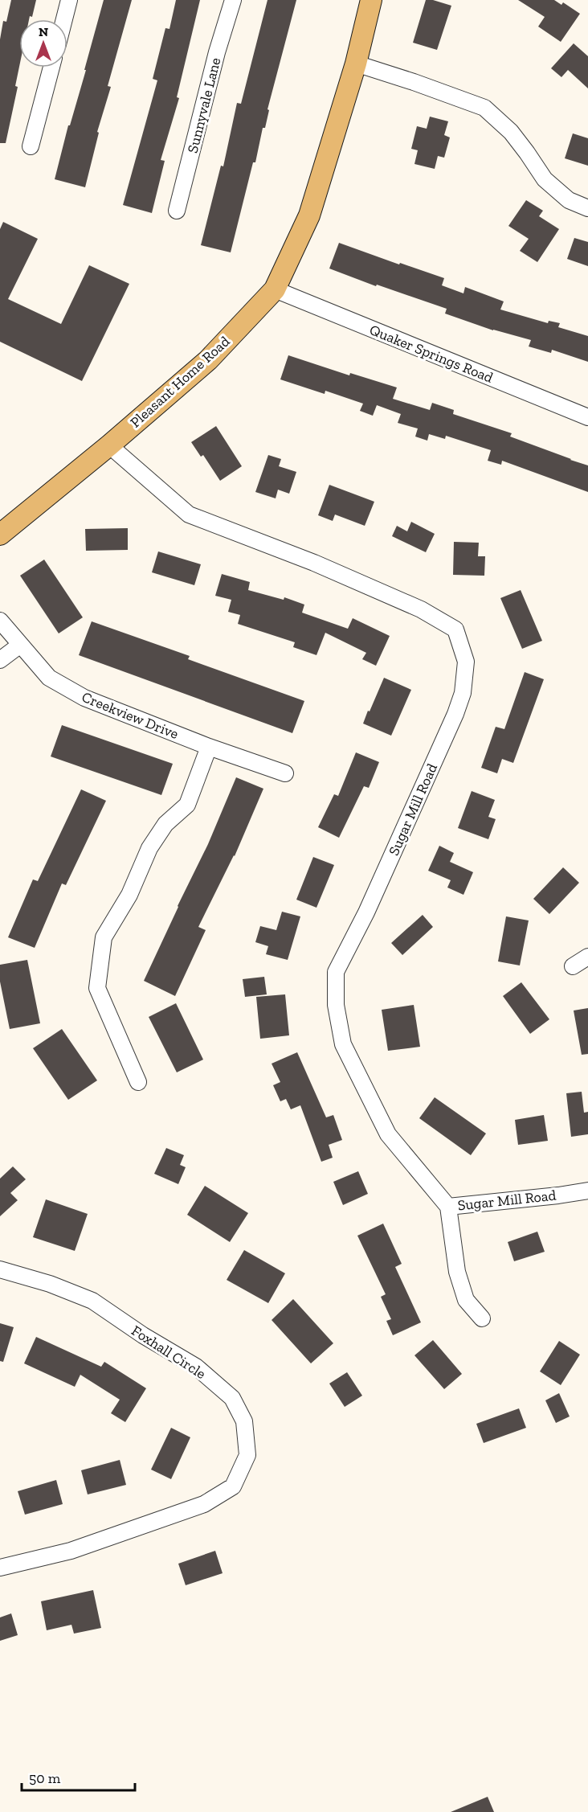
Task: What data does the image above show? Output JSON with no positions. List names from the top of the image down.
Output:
{
  "streets": {
    "main road": ["Pleasant Home Road"],
    "street": [
      "Sunnyvale Lane",
      "Quaker Springs Road",
      "Creekview Drive",
      "Sugar Mill Road",
      "Foxhall Circle"
    ]
  },
  "crossings": [
    ["Quaker Springs Road", "Pleasant Home Road"],
    ["Pleasant Home Road", "Sugar Mill Road"]
  ],
  "scale_bar": "50 m",
  "north": "top"
}
